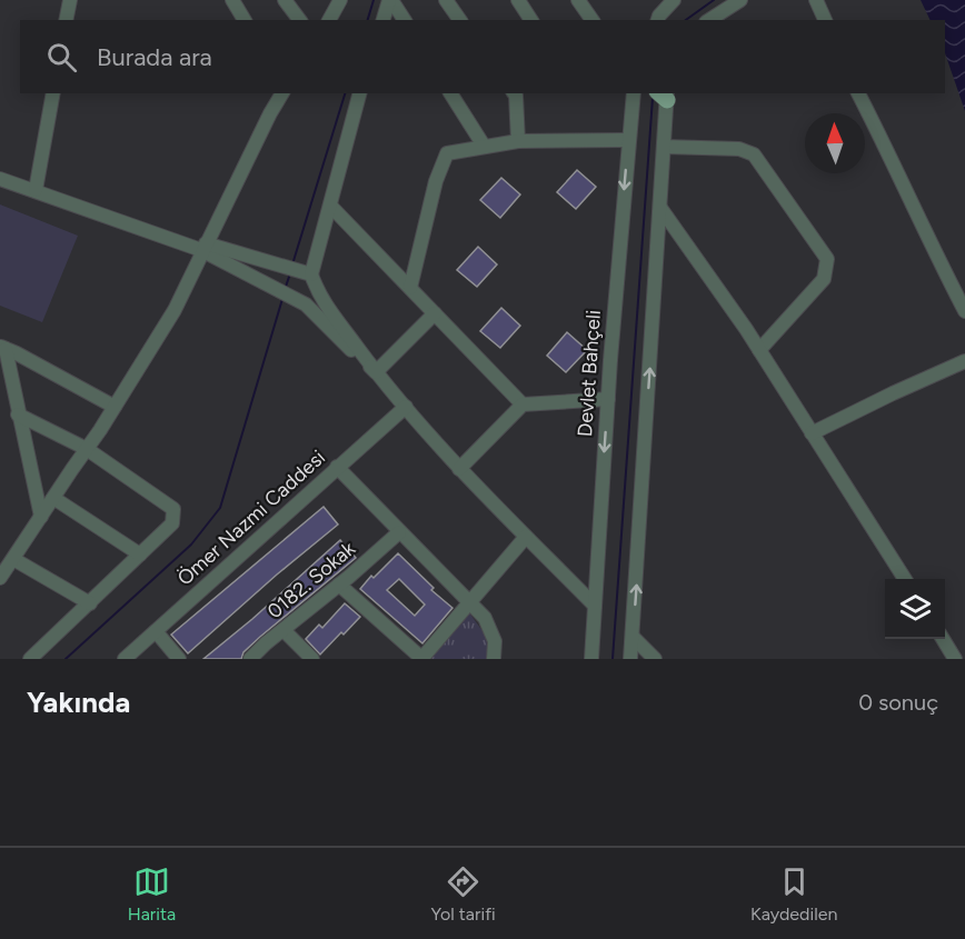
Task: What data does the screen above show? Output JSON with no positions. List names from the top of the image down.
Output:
{
  "streets": {
    "street": ["Devlet Bahçeli", "Ömer Nazmi Caddesi", "0182. Sokak"]
  },
  "north": "top",
  "page": {
    "search": "Burada ara",
    "heading": ["Yakında", "0 sonuç"],
    "nav": ["Harita", "Yol tarifi", "Kaydedilen"]
  }
}
